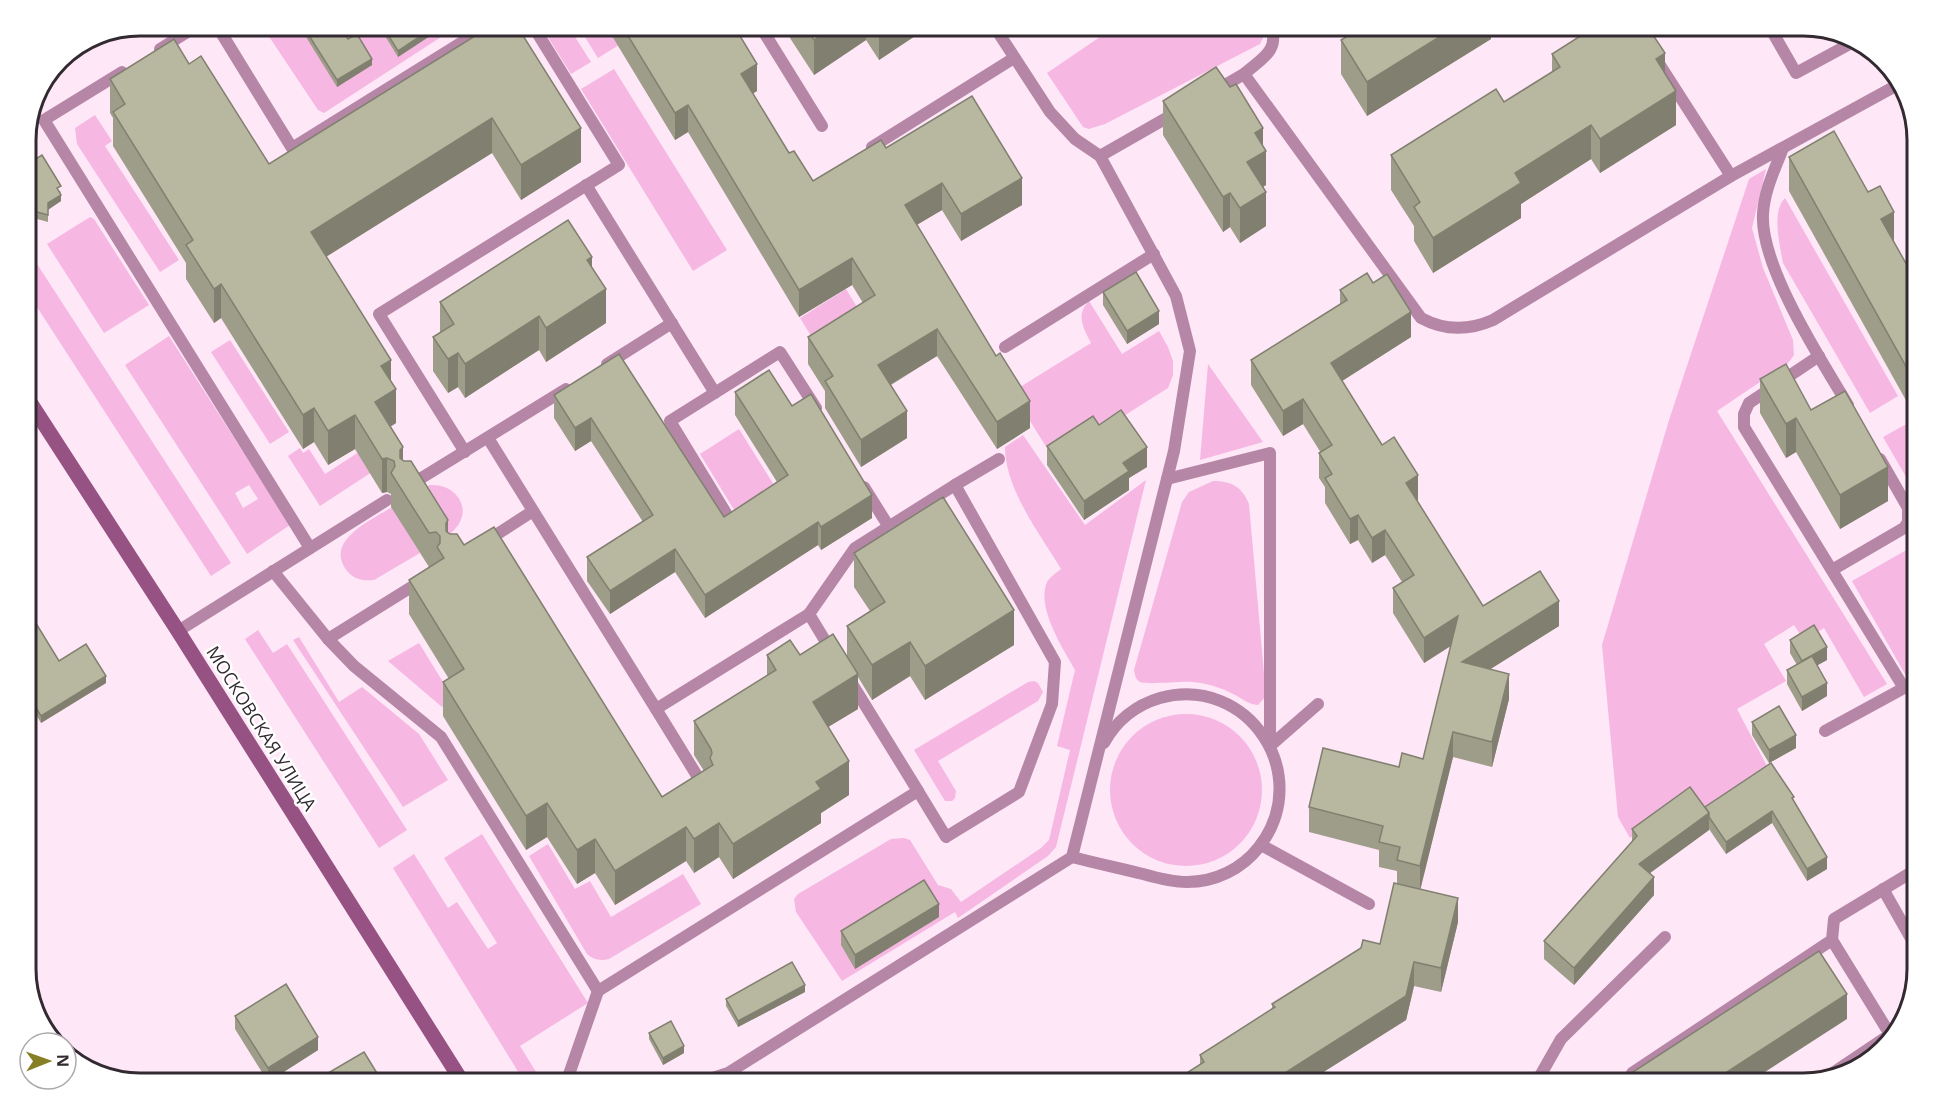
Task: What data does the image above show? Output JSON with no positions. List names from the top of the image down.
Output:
{
  "streets": {
    "main road": ["МОСКОВСКАЯ УЛИЦА"]
  },
  "north": "right"
}
